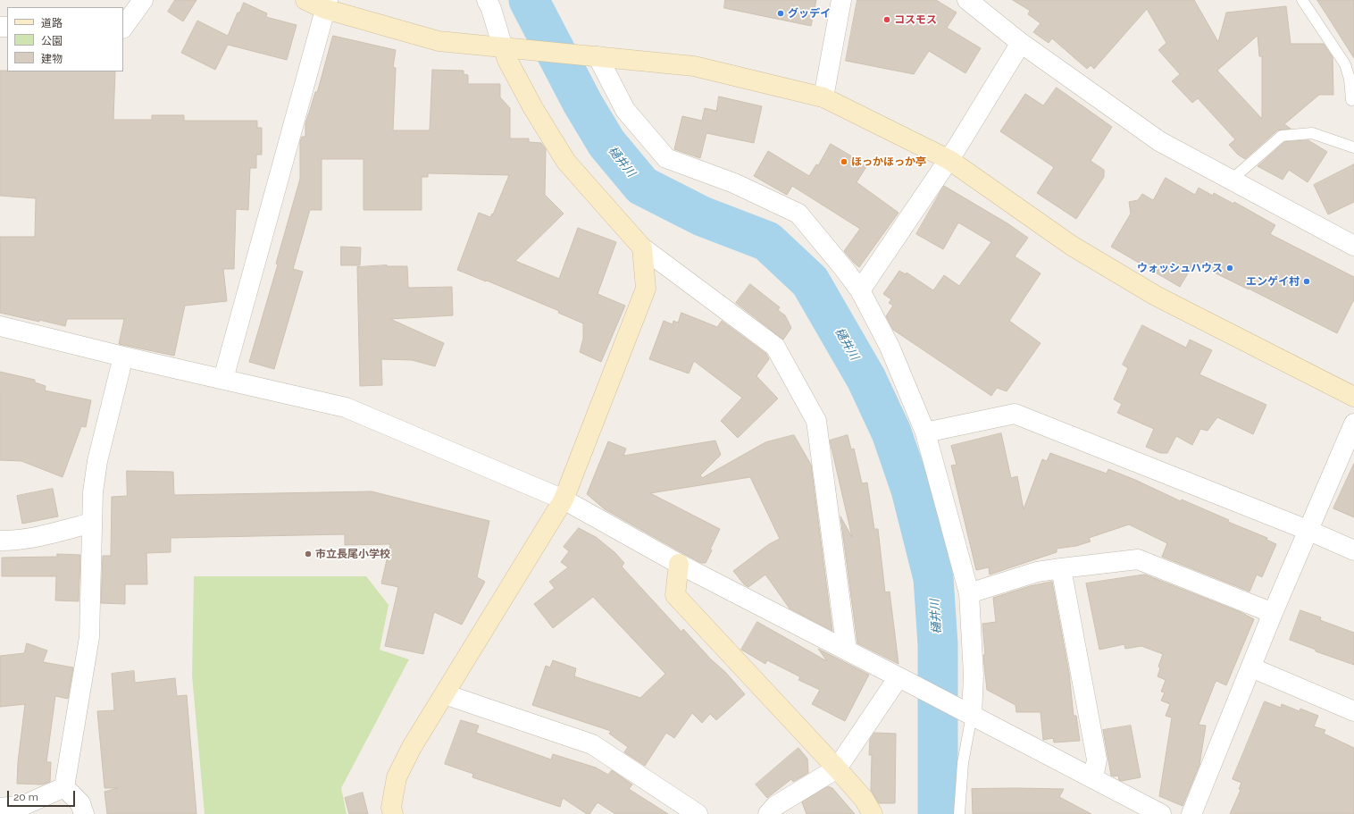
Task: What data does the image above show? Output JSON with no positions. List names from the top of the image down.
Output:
{
  "water": ["樋井川"],
  "places": [
    "グッデイ",
    "コスモス",
    "ほっかほっか亭",
    "ウォッシュハウス",
    "エンゲイ村",
    "市立長尾小学校"
  ],
  "legend": ["道路", "公園", "建物"],
  "scale_bar": "20 m"
}
